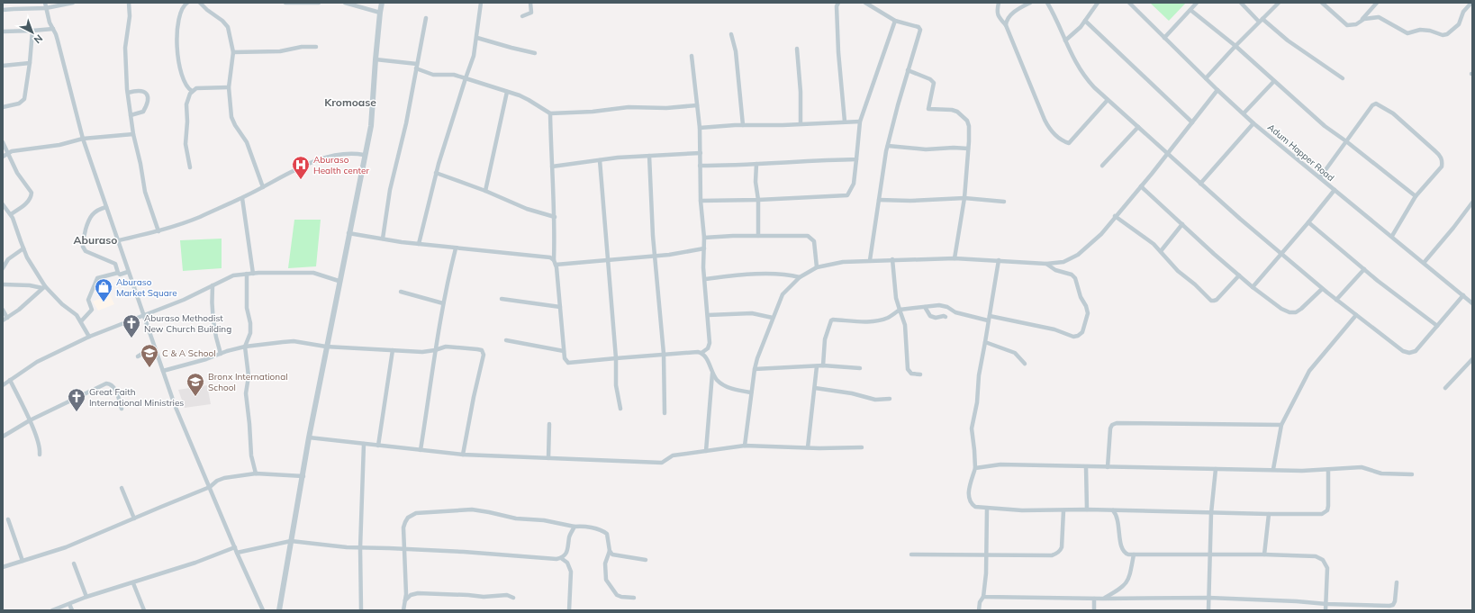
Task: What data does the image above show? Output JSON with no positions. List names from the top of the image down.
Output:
{
  "streets": {
    "street": ["Adum Happer Road"]
  },
  "districts": ["Kromoase", "Aburaso"],
  "places": {
    "hospital": ["Aburaso Health center"],
    "shop": ["Aburaso Market Square"],
    "church": ["Aburaso Methodist New Church Building", "Great Faith International Ministries"],
    "school or university": ["C & A School", "Bronx International School"]
  },
  "north": "bottom right"
}
